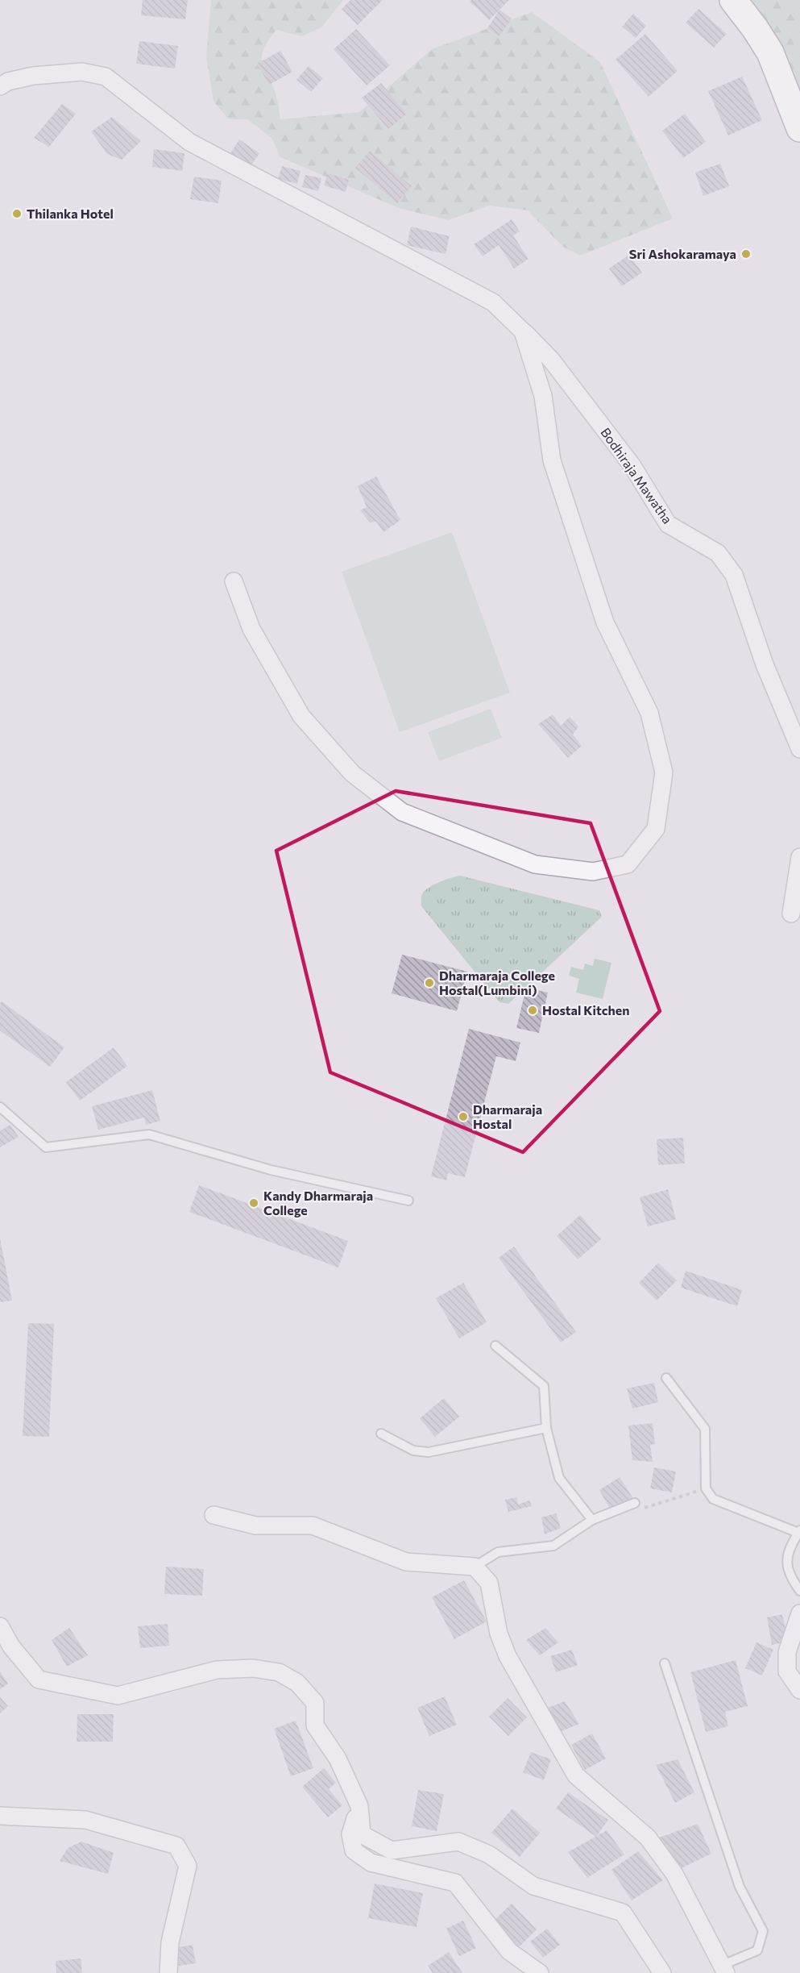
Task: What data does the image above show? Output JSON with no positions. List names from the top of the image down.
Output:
{
  "streets": {
    "street": ["Bodhiraja Mawatha"]
  },
  "places": [
    "Thilanka Hotel",
    "Sri Ashokaramaya",
    "Dharmaraja College Hostal(Lumbini)",
    "Hostal Kitchen",
    "Dharmaraja Hostal",
    "Kandy Dharmaraja College"
  ]
}
